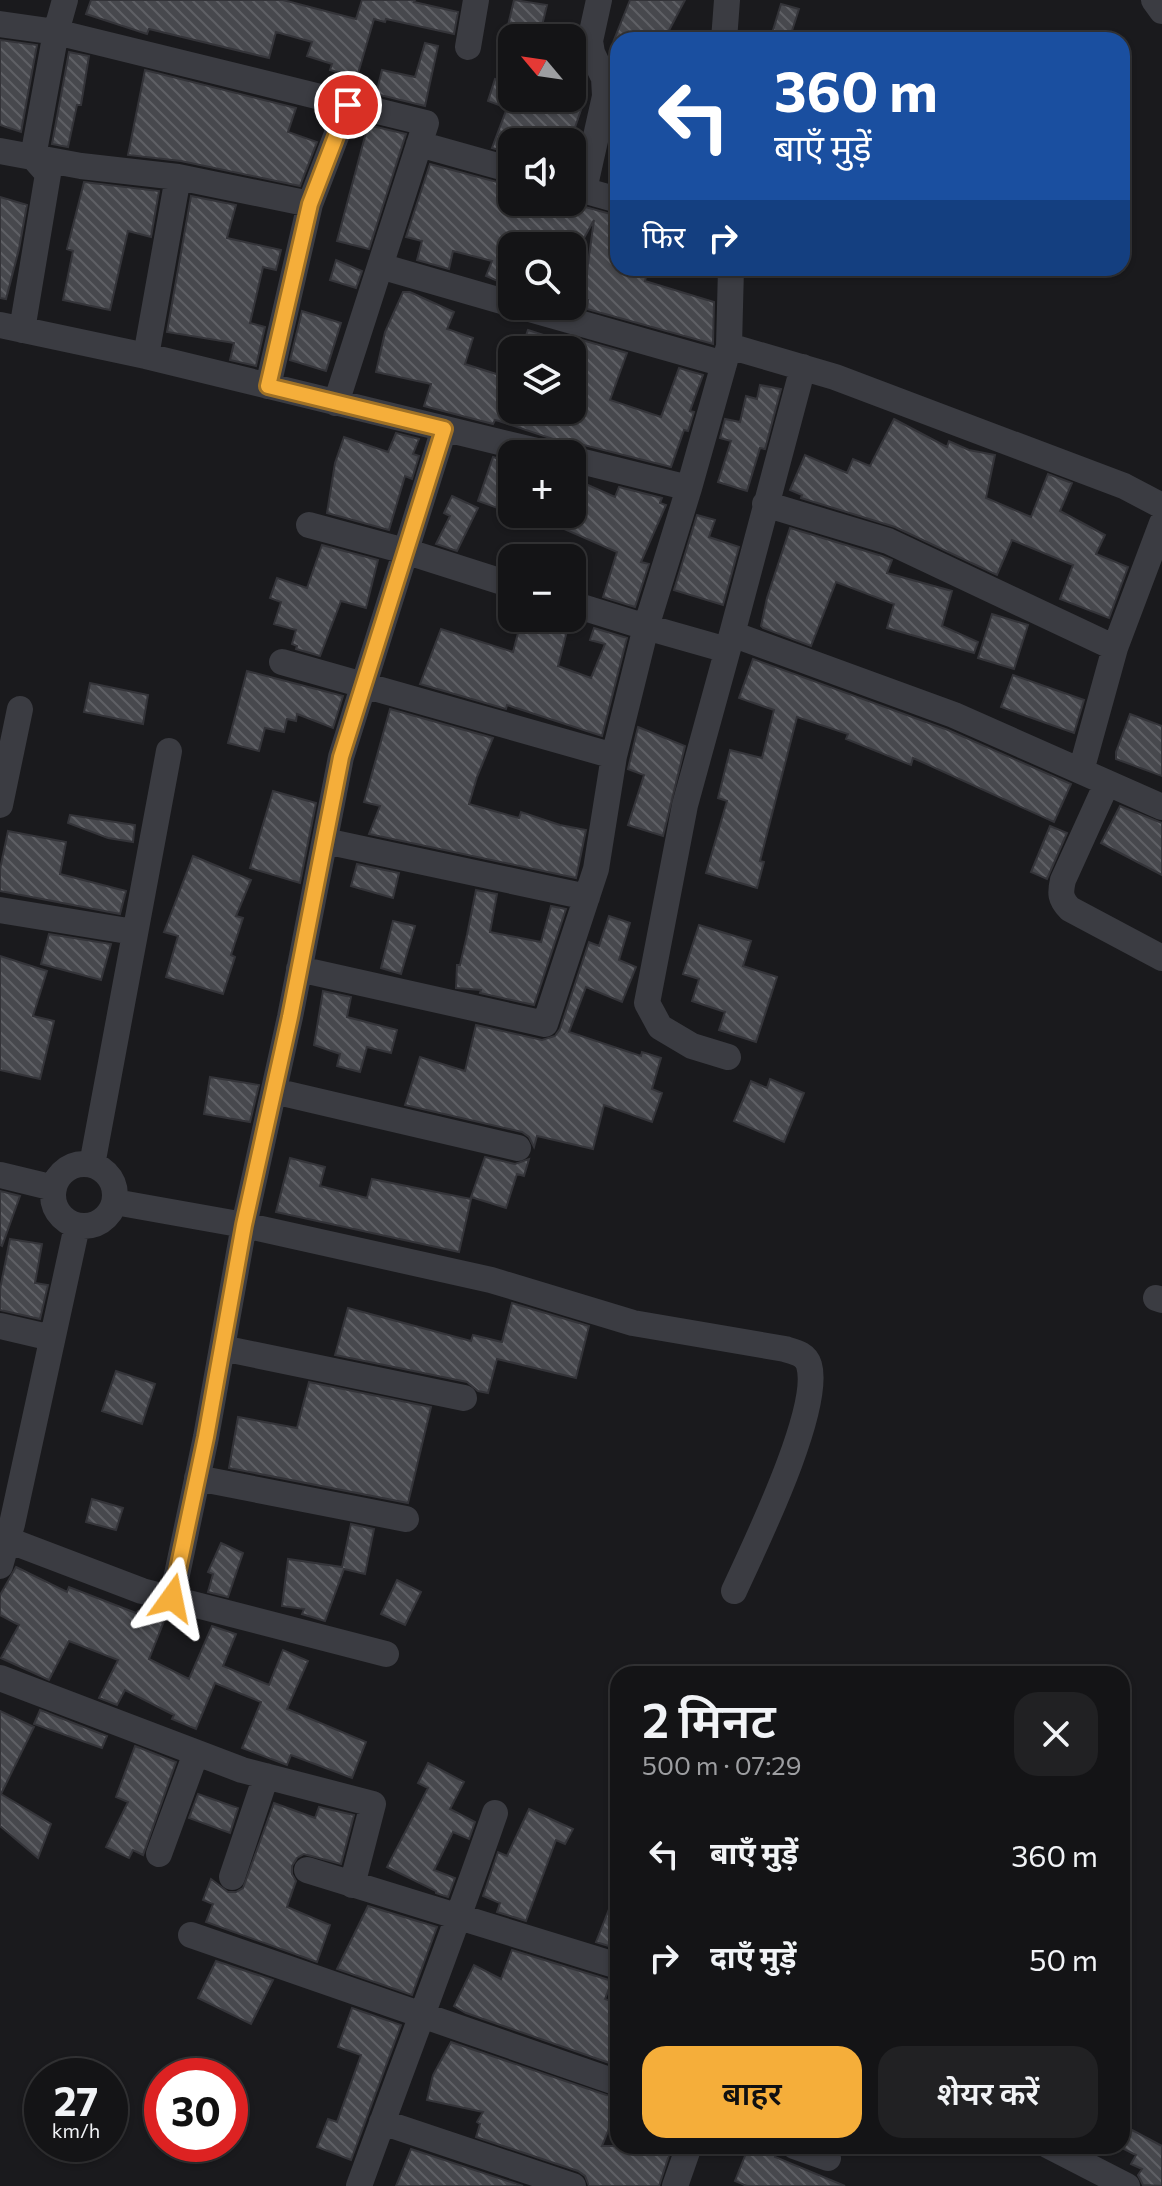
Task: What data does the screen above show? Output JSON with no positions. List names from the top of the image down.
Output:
{
  "north": "top left",
  "page": {
    "map_buttons": ["+", "−"],
    "turn": ["360 m", "बाएँ मुड़ें"],
    "then": "फिर",
    "heading": ["2 मिनट", "500 m · 07:29"],
    "list": [
      {
        "name": "बाएँ मुड़ें",
        "value": "360 m"
      },
      {
        "name": "दाएँ मुड़ें",
        "value": "50 m"
      }
    ],
    "buttons": ["बाहर", "शेयर करें"],
    "speed": "27 km/h",
    "limit": "30"
  }
}
